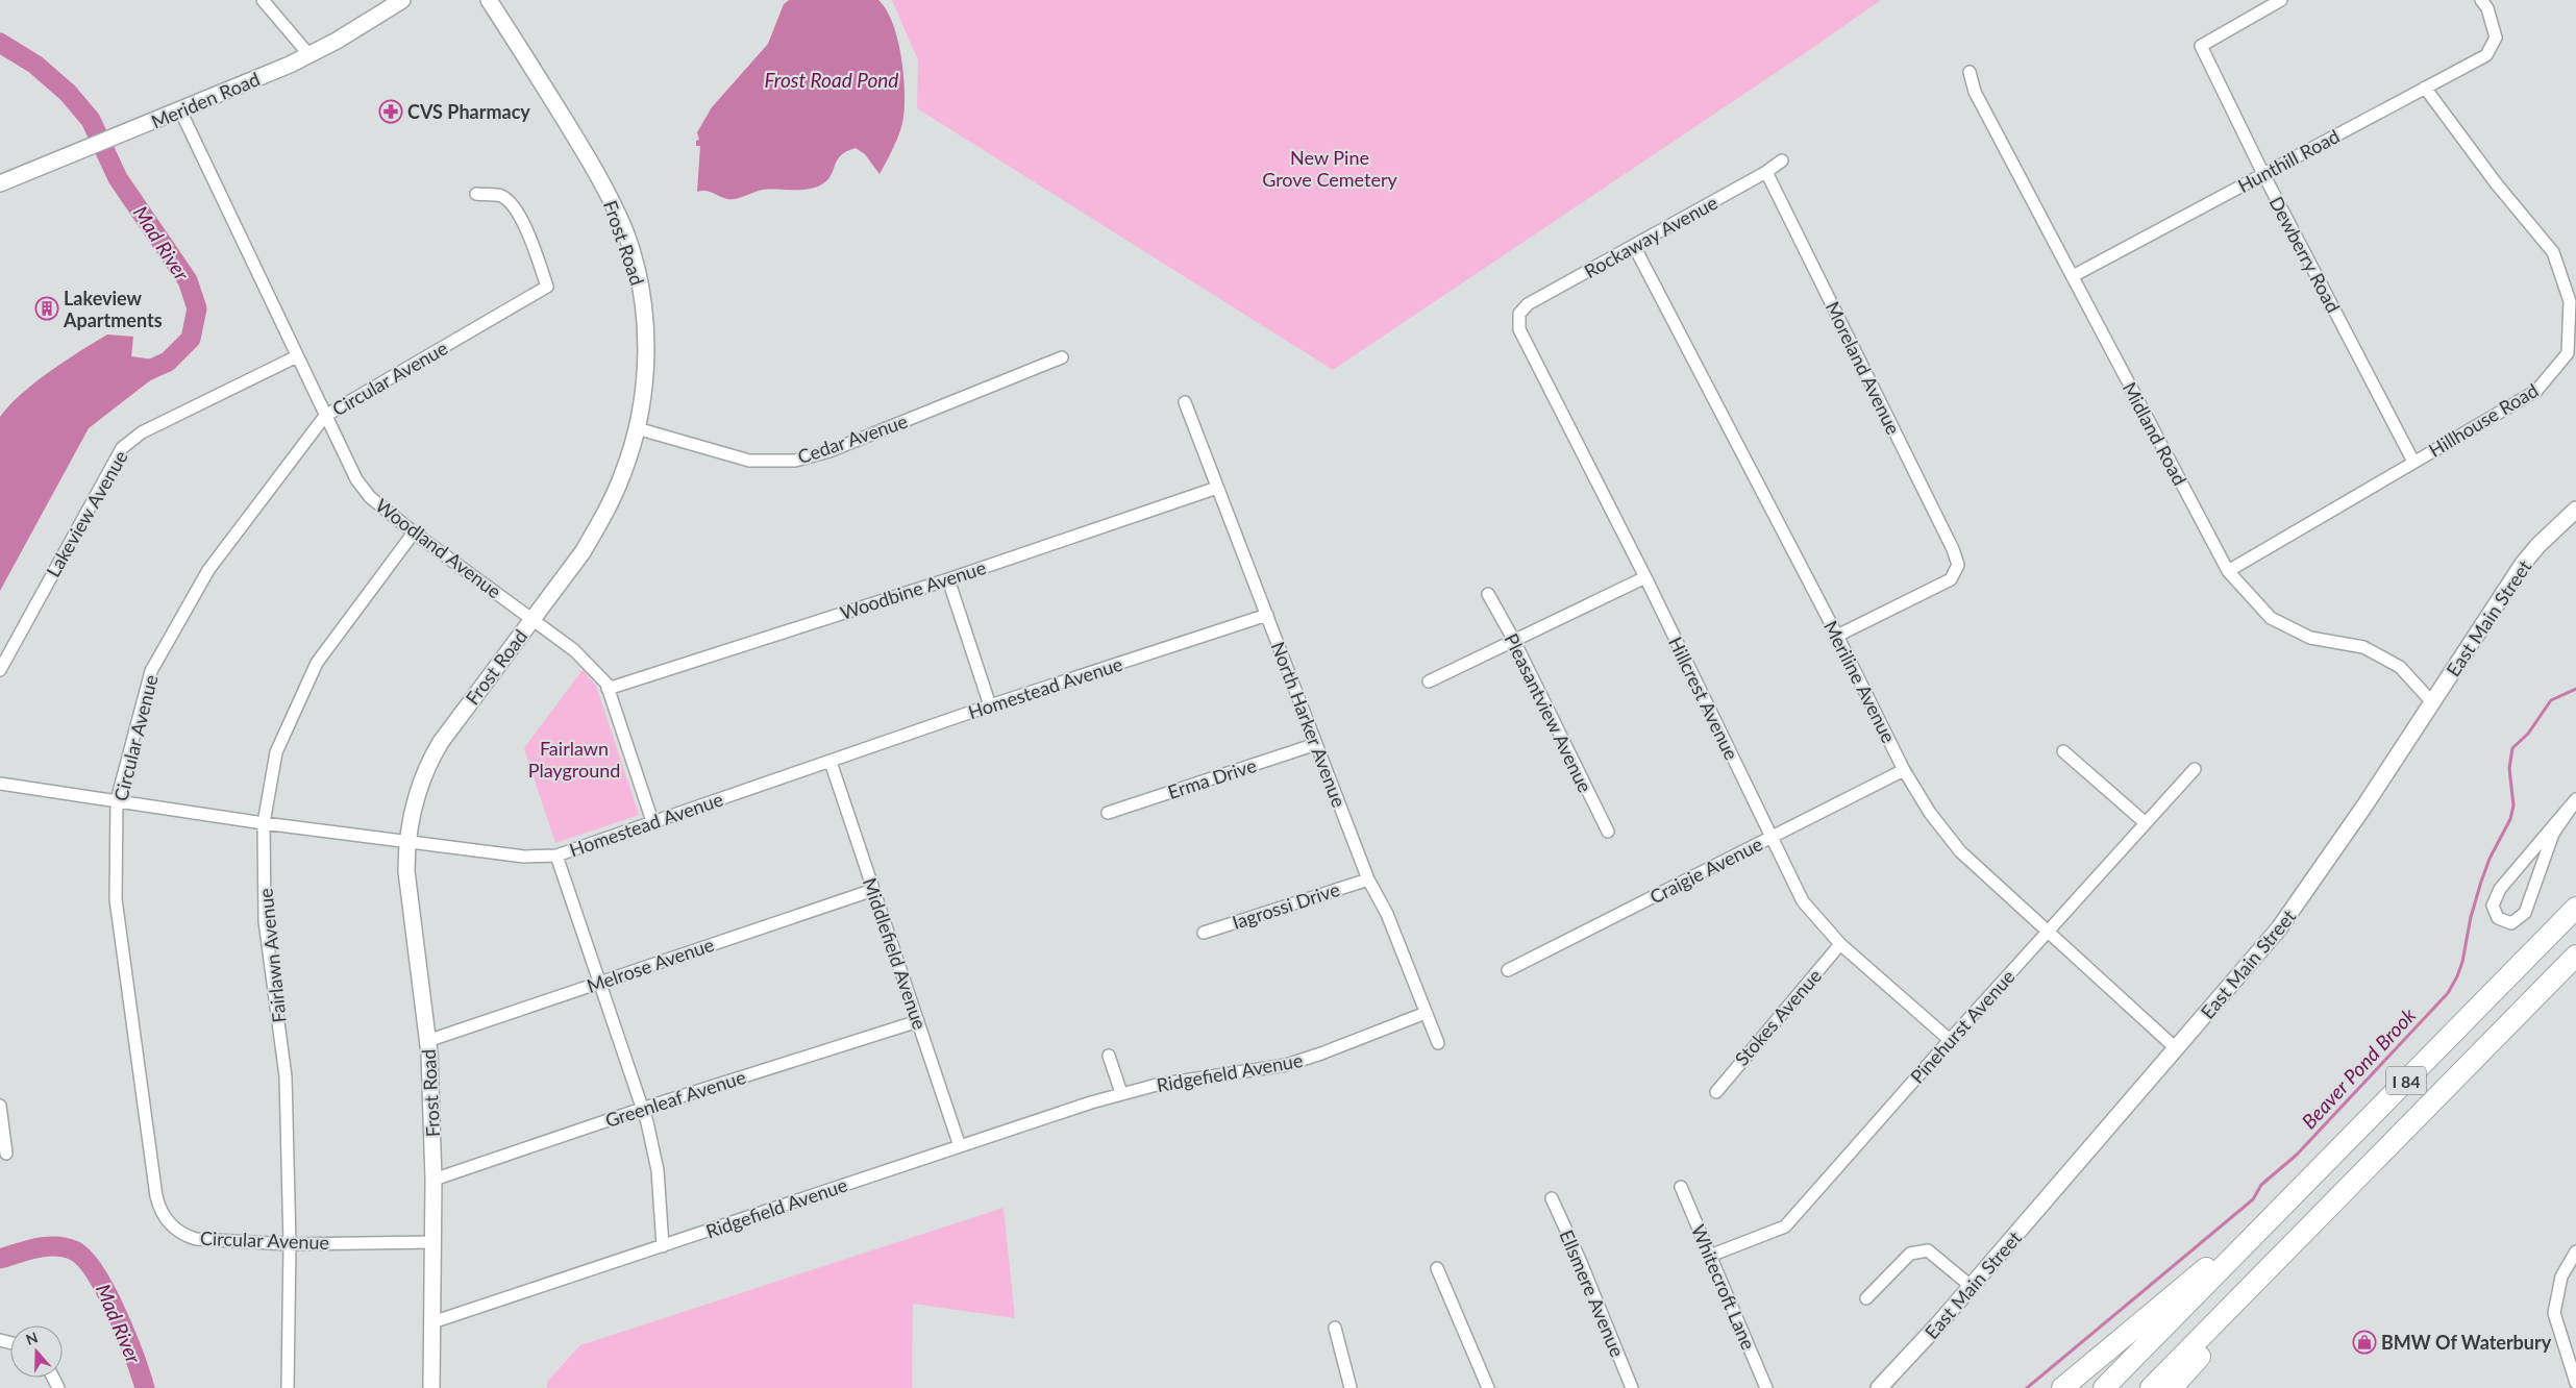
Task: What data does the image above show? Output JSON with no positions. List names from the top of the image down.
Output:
{
  "streets": {
    "highway": ["I 84"],
    "main road": ["Meriden Road", "Frost Road", "East Main Street"],
    "street": [
      "Hunthill Road",
      "Rockaway Avenue",
      "Dewberry Road",
      "Moreland Avenue",
      "Circular Avenue",
      "Hillhouse Road",
      "Midland Road",
      "Cedar Avenue",
      "Lakeview Avenue",
      "Woodland Avenue",
      "Woodbine Avenue",
      "Meriline Avenue",
      "Homestead Avenue",
      "Hillcrest Avenue",
      "Pleasantview Avenue",
      "North Harker Avenue",
      "Erma Drive",
      "Craigie Avenue",
      "Iagrossi Drive",
      "Middlefield Avenue",
      "Fairlawn Avenue",
      "Melrose Avenue",
      "Stokes Avenue",
      "Pinehurst Avenue",
      "Ridgefield Avenue",
      "Greenleaf Avenue",
      "Whitecroft Lane",
      "Ellsmere Avenue"
    ]
  },
  "crossings": [
    ["Meriden Road", "Woodland Avenue"],
    ["Hunthill Road", "Dewberry Road"],
    ["Hunthill Road", "Hillhouse Road"],
    ["Hunthill Road", "Midland Road"],
    ["Rockaway Avenue", "Moreland Avenue"],
    ["Rockaway Avenue", "Meriline Avenue"],
    ["Rockaway Avenue", "Hillcrest Avenue"],
    ["Frost Road", "Circular Avenue"],
    ["Frost Road", "Cedar Avenue"],
    ["Frost Road", "Woodland Avenue"],
    ["Frost Road", "Homestead Avenue"],
    ["Frost Road", "Melrose Avenue"],
    ["Frost Road", "Ridgefield Avenue"],
    ["Frost Road", "Greenleaf Avenue"],
    ["Dewberry Road", "Hillhouse Road"],
    ["Moreland Avenue", "Meriline Avenue"],
    ["Circular Avenue", "Woodland Avenue"],
    ["Circular Avenue", "Homestead Avenue"],
    ["Circular Avenue", "Fairlawn Avenue"],
    ["Hillhouse Road", "Midland Road"],
    ["Midland Road", "East Main Street"],
    ["Lakeview Avenue", "Woodland Avenue"],
    ["Woodland Avenue", "Woodbine Avenue"],
    ["Woodland Avenue", "Homestead Avenue"],
    ["Woodland Avenue", "Fairlawn Avenue"],
    ["Woodbine Avenue", "North Harker Avenue"],
    ["East Main Street", "Meriline Avenue"],
    ["Meriline Avenue", "Craigie Avenue"],
    ["Meriline Avenue", "Pinehurst Avenue"],
    ["Homestead Avenue", "North Harker Avenue"],
    ["Homestead Avenue", "Middlefield Avenue"],
    ["Homestead Avenue", "Fairlawn Avenue"],
    ["Hillcrest Avenue", "Craigie Avenue"],
    ["Hillcrest Avenue", "Stokes Avenue"],
    ["Hillcrest Avenue", "Pinehurst Avenue"],
    ["North Harker Avenue", "Erma Drive"],
    ["North Harker Avenue", "Iagrossi Drive"],
    ["North Harker Avenue", "Ridgefield Avenue"],
    ["Middlefield Avenue", "Melrose Avenue"],
    ["Middlefield Avenue", "Ridgefield Avenue"],
    ["Middlefield Avenue", "Greenleaf Avenue"],
    ["Pinehurst Avenue", "Whitecroft Lane"]
  ],
  "water": ["Frost Road Pond", "Mad River", "Beaver Pond Brook"],
  "parks": ["New Pine Grove Cemetery", "Fairlawn Playground"],
  "places": {
    "pharmacy": ["CVS Pharmacy"],
    "building": ["Lakeview Apartments"],
    "shop": ["BMW Of Waterbury"]
  },
  "north": "top"
}
